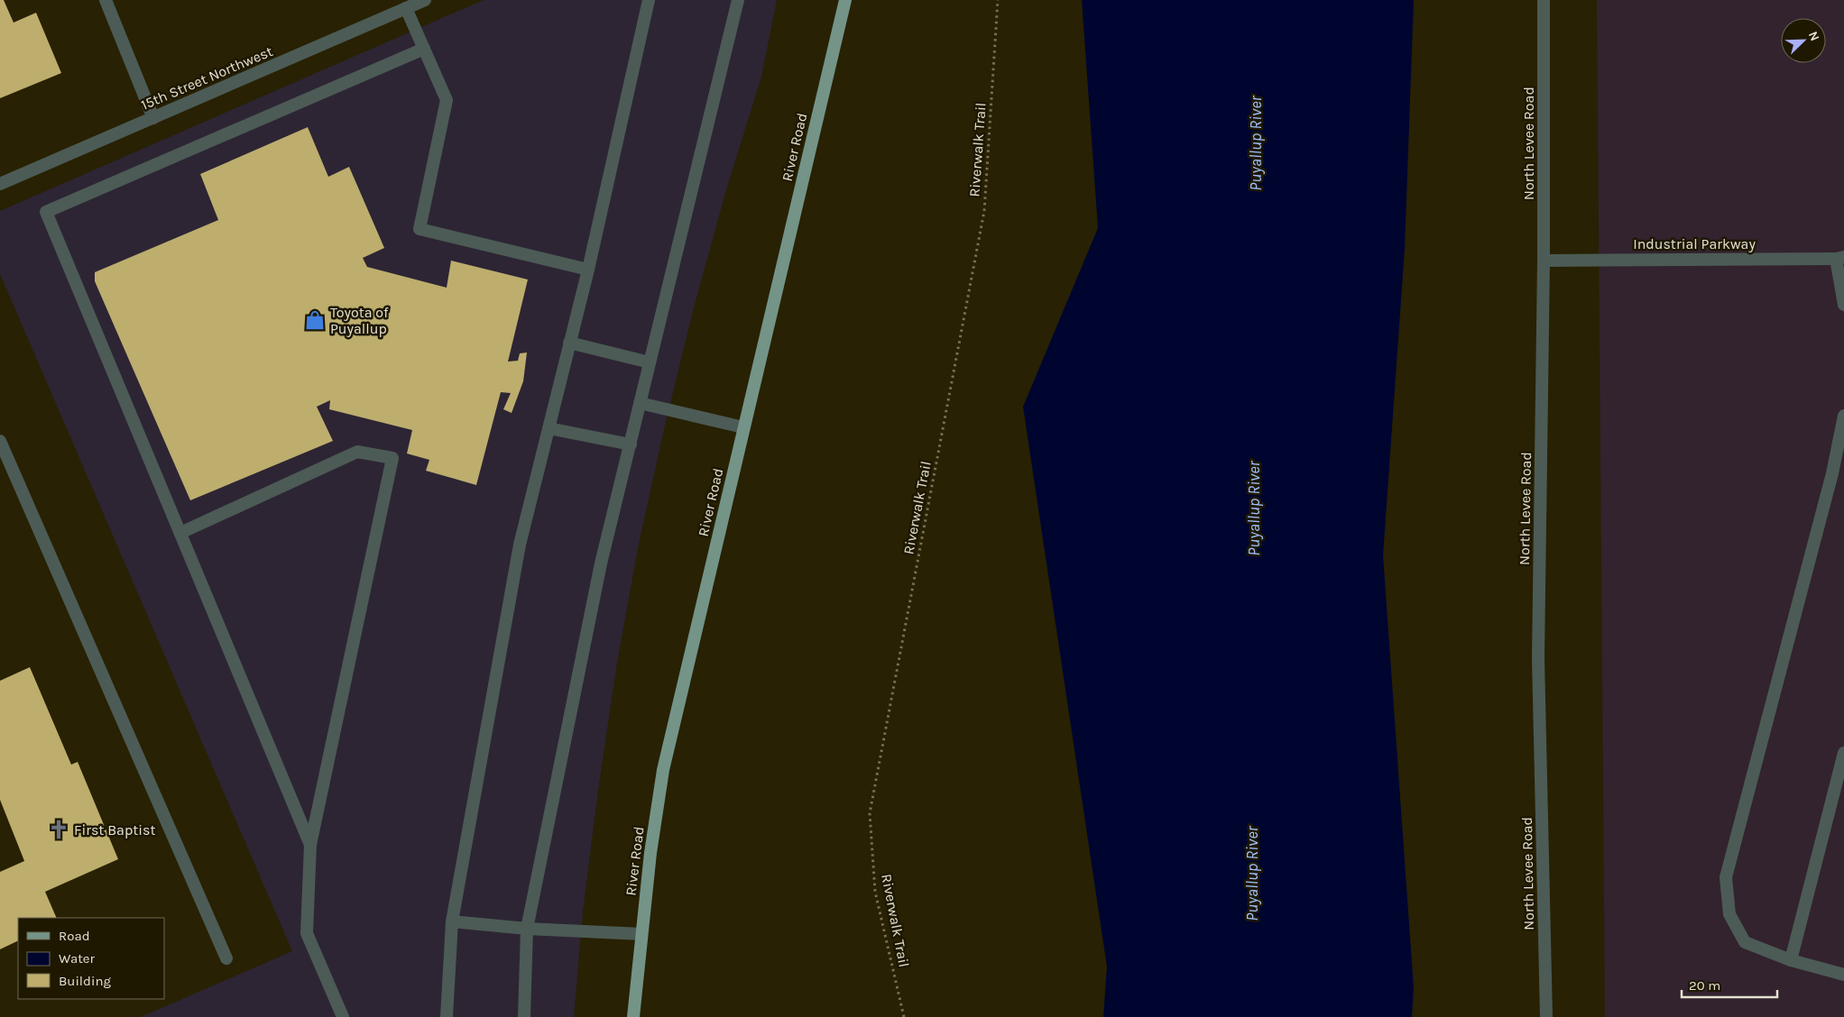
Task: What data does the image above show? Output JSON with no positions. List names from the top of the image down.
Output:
{
  "streets": {
    "main road": ["River Road"],
    "street": ["15th Street Northwest", "North Levee Road", "Industrial Parkway"],
    "path": ["Riverwalk Trail"]
  },
  "crossings": [
    ["North Levee Road", "Industrial Parkway"]
  ],
  "water": ["Puyallup River"],
  "places": {
    "shop": ["Toyota of Puyallup"],
    "church": ["First Baptist"]
  },
  "legend": ["Road", "Water", "Building"],
  "scale_bar": "20 m",
  "north": "top right"
}
